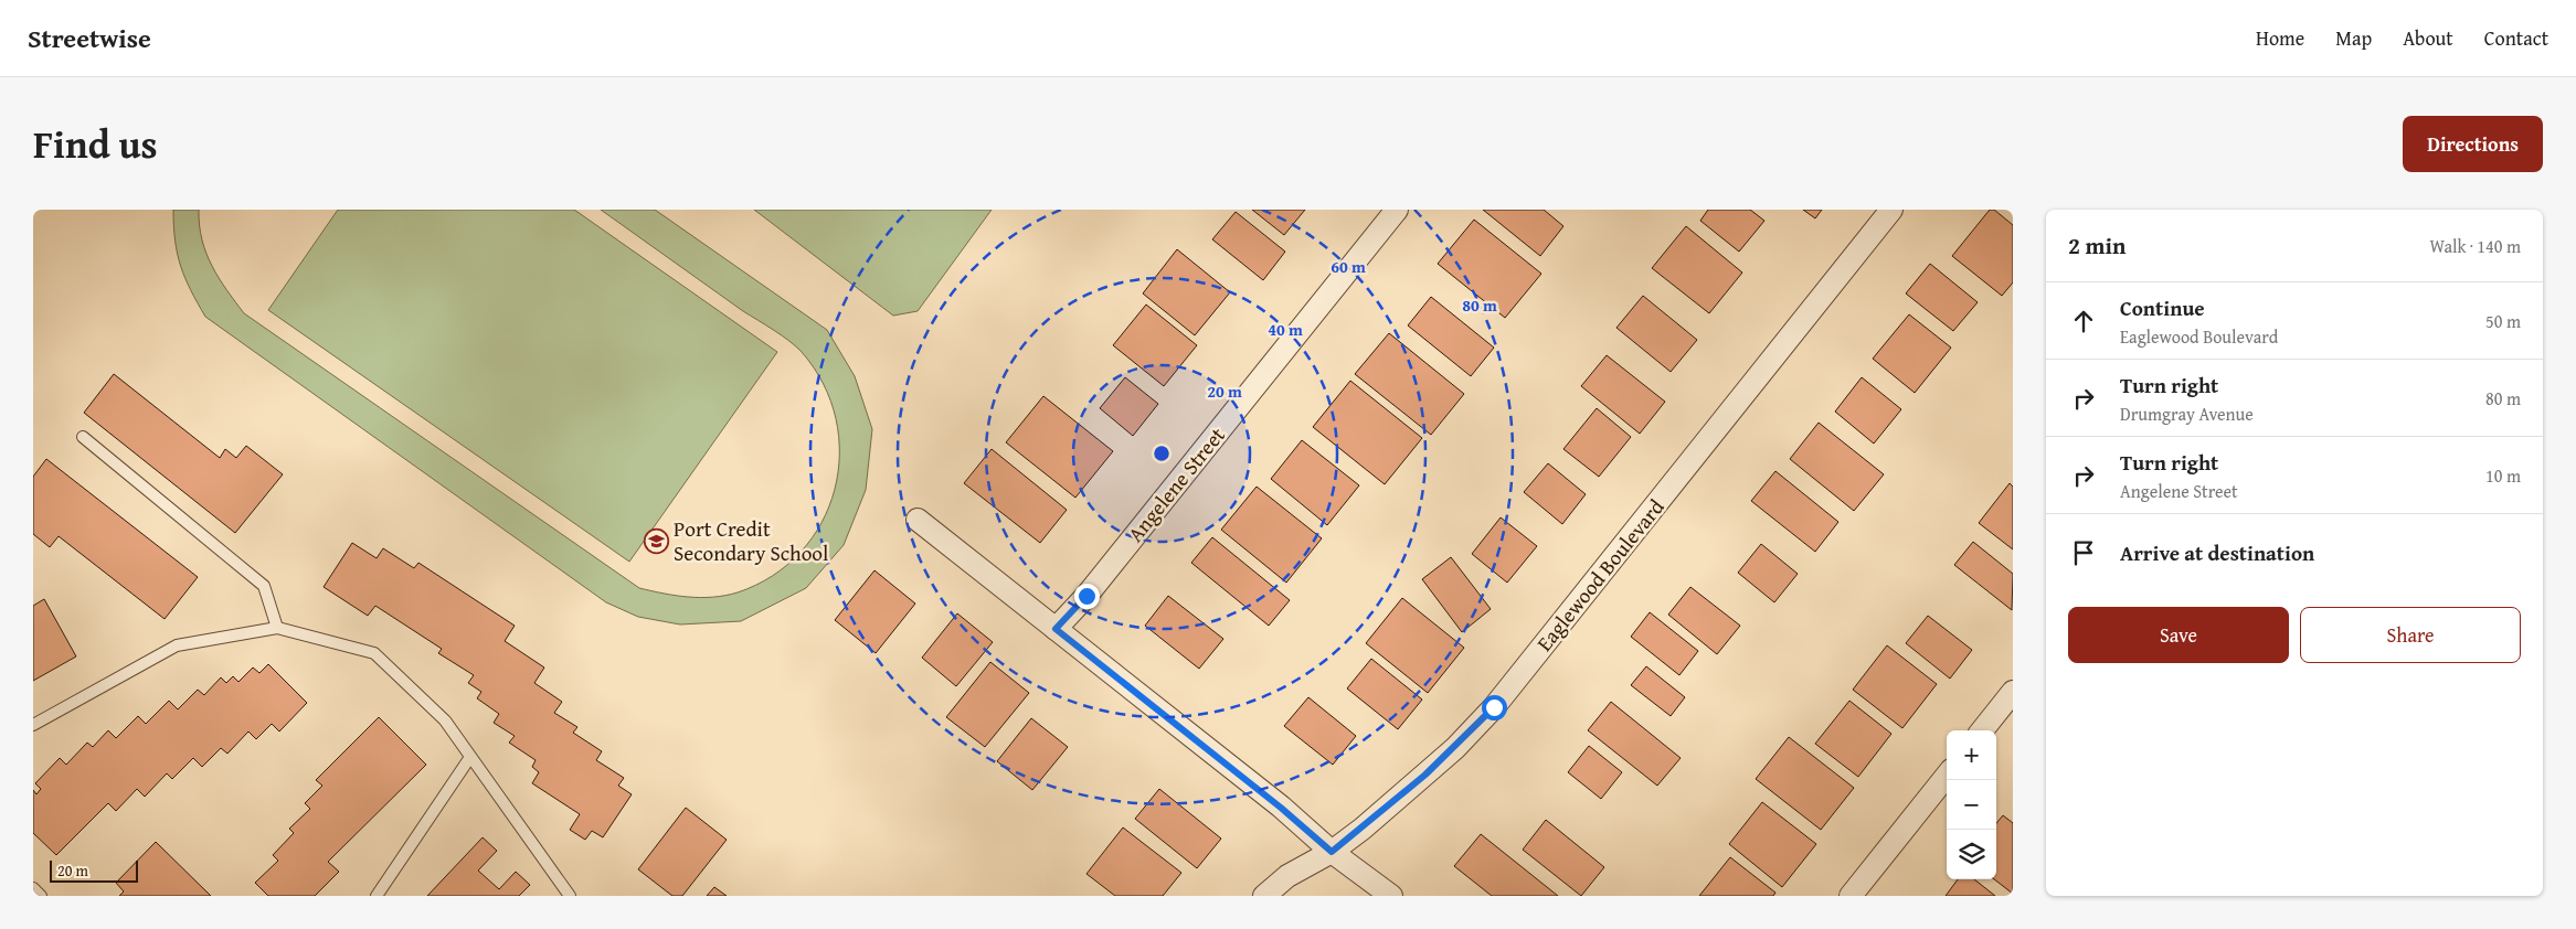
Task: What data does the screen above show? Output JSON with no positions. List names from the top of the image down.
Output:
{
  "streets": {
    "street": ["Angelene Street", "Eaglewood Boulevard"]
  },
  "places": {
    "school or university": ["Port Credit Secondary School"]
  },
  "scale_bar": "20 m",
  "page": {
    "header": "Streetwise",
    "nav": [
      "Home",
      "Map",
      "About",
      "Contact"
    ],
    "title": "Find us",
    "buttons": [
      "Directions",
      ["Save", "Share"]
    ],
    "heading": ["2 min", "Walk · 140 m"],
    "list": [
      ["Continue", "Eaglewood Boulevard", "50 m"],
      ["Turn right", "Drumgray Avenue", "80 m"],
      ["Turn right", "Angelene Street", "10 m"],
      "Arrive at destination"
    ],
    "map_buttons": ["+", "−"],
    "scale": "20 m"
  },
  "rings": [
    "60 m",
    "80 m",
    "40 m",
    "20 m"
  ]
}
